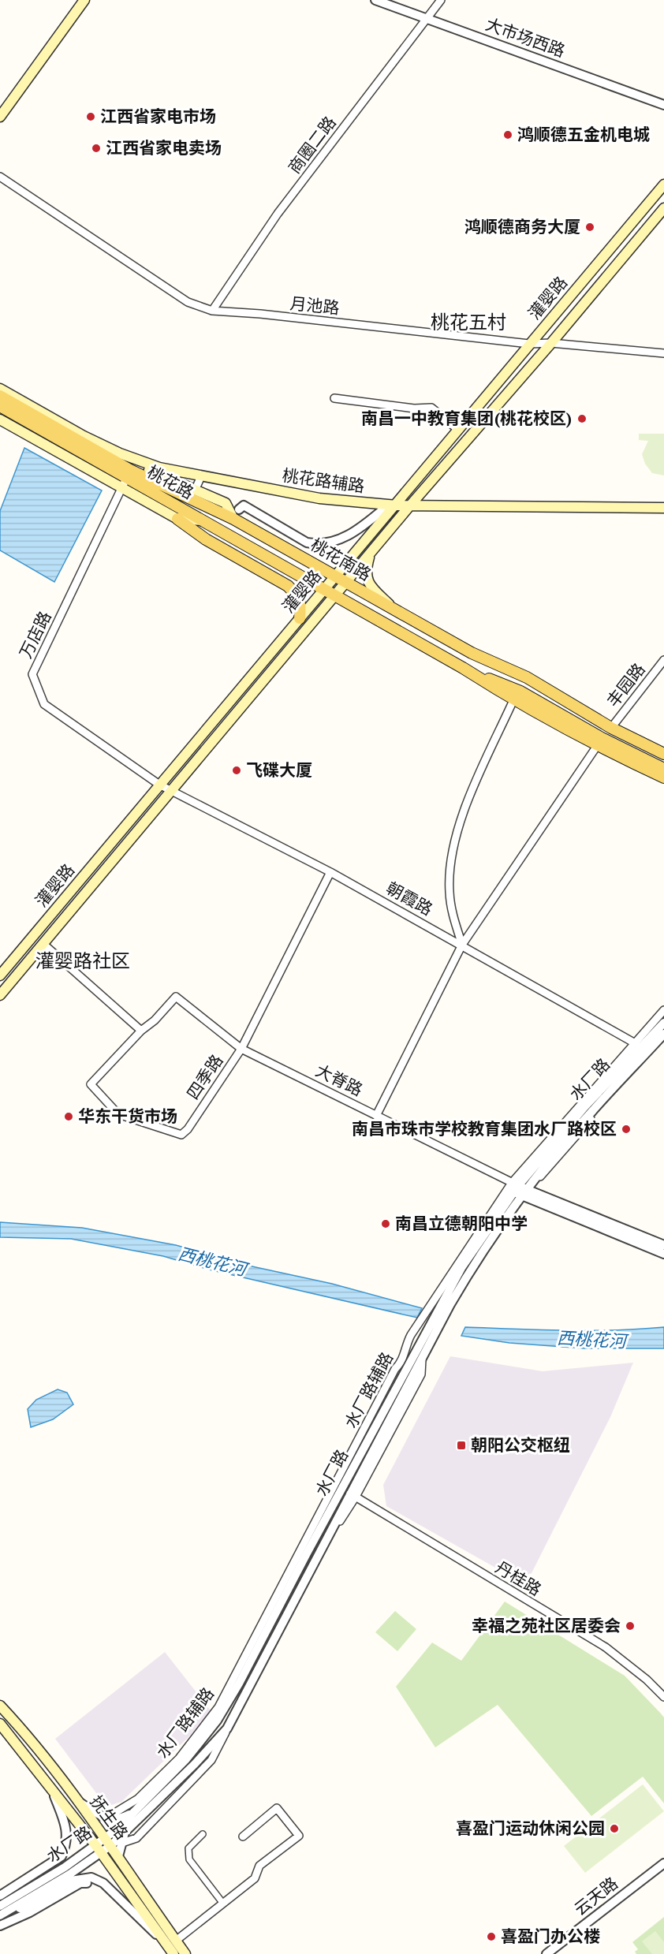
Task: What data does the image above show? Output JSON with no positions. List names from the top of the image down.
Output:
{
  "streets": {
    "main road": [
      "灌婴路",
      "桃花路辅路",
      "桃花路",
      "桃花南路",
      "抚生路"
    ],
    "street": [
      "大市场西路",
      "商圈二路",
      "月池路",
      "万店路",
      "丰园路",
      "朝霞路",
      "四季路",
      "水厂路",
      "大脊路",
      "水厂路辅路",
      "丹桂路",
      "云天路"
    ]
  },
  "crossings": [
    ["大市场西路", "商圈二路"],
    ["商圈二路", "月池路"],
    ["灌婴路", "月池路"],
    ["灌婴路", "桃花路辅路"],
    ["灌婴路", "桃花路"],
    ["灌婴路", "桃花南路"],
    ["灌婴路", "万店路"],
    ["灌婴路", "朝霞路"],
    ["桃花路", "桃花南路"],
    ["桃花路", "万店路"],
    ["桃花南路", "丰园路"],
    ["万店路", "朝霞路"],
    ["朝霞路", "四季路"],
    ["朝霞路", "水厂路"],
    ["四季路", "大脊路"],
    ["水厂路", "大脊路"],
    ["水厂路", "水厂路辅路"],
    ["水厂路", "丹桂路"],
    ["水厂路", "抚生路"],
    ["大脊路", "水厂路辅路"]
  ],
  "districts": ["桃花五村", "灌婴路社区"],
  "water": ["西桃花河"],
  "places": {
    "other": [
      "江西省家电市场",
      "鸿顺德五金机电城",
      "江西省家电卖场",
      "鸿顺德商务大厦",
      "南昌一中教育集团(桃花校区)",
      "飞碟大厦",
      "华东干货市场",
      "南昌市珠市学校教育集团水厂路校区",
      "南昌立德朝阳中学",
      "幸福之苑社区居委会",
      "喜盈门运动休闲公园",
      "喜盈门办公楼"
    ],
    "transit": ["朝阳公交枢纽"]
  }
}
